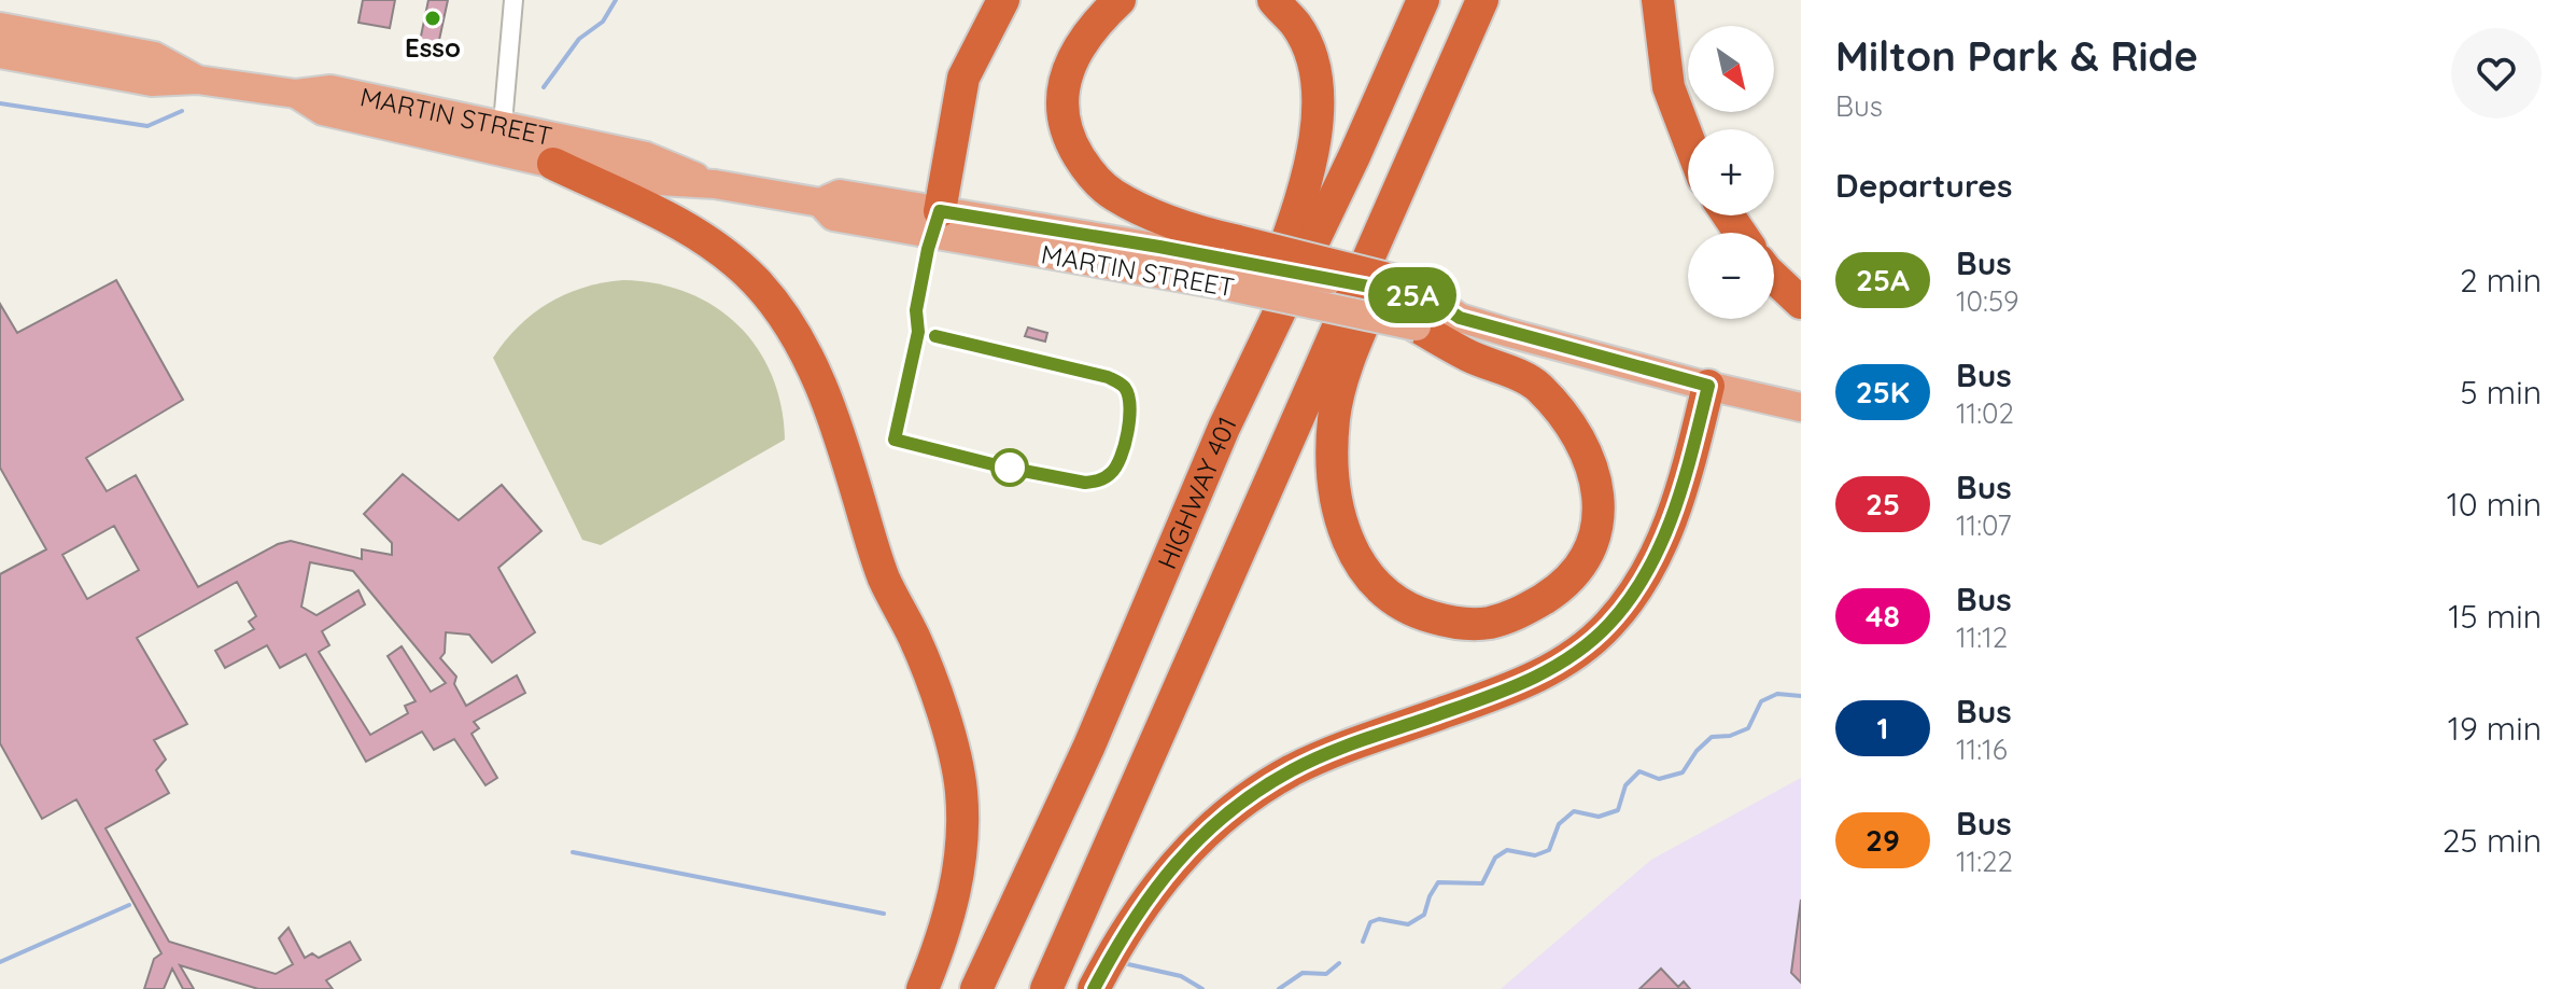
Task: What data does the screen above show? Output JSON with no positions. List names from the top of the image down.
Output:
{
  "streets": {
    "highway": ["HIGHWAY 401"],
    "main road": ["MARTIN STREET"]
  },
  "places": ["Esso"],
  "lines": ["bus line 25A"],
  "north": "bottom right",
  "page": {
    "on_map": "25A",
    "heading": [
      ["Milton Park & Ride", "Bus"],
      "Departures"
    ],
    "map_buttons": ["+", "−"],
    "list": [
      {
        "mark": "25A",
        "name": "Bus",
        "note": "10:59",
        "value": "2 min"
      },
      {
        "mark": "25K",
        "name": "Bus",
        "note": "11:02",
        "value": "5 min"
      },
      {
        "mark": "25",
        "name": "Bus",
        "note": "11:07",
        "value": "10 min"
      },
      {
        "mark": "48",
        "name": "Bus",
        "note": "11:12",
        "value": "15 min"
      },
      {
        "mark": "1",
        "name": "Bus",
        "note": "11:16",
        "value": "19 min"
      },
      {
        "mark": "29",
        "name": "Bus",
        "note": "11:22",
        "value": "25 min"
      }
    ]
  }
}
